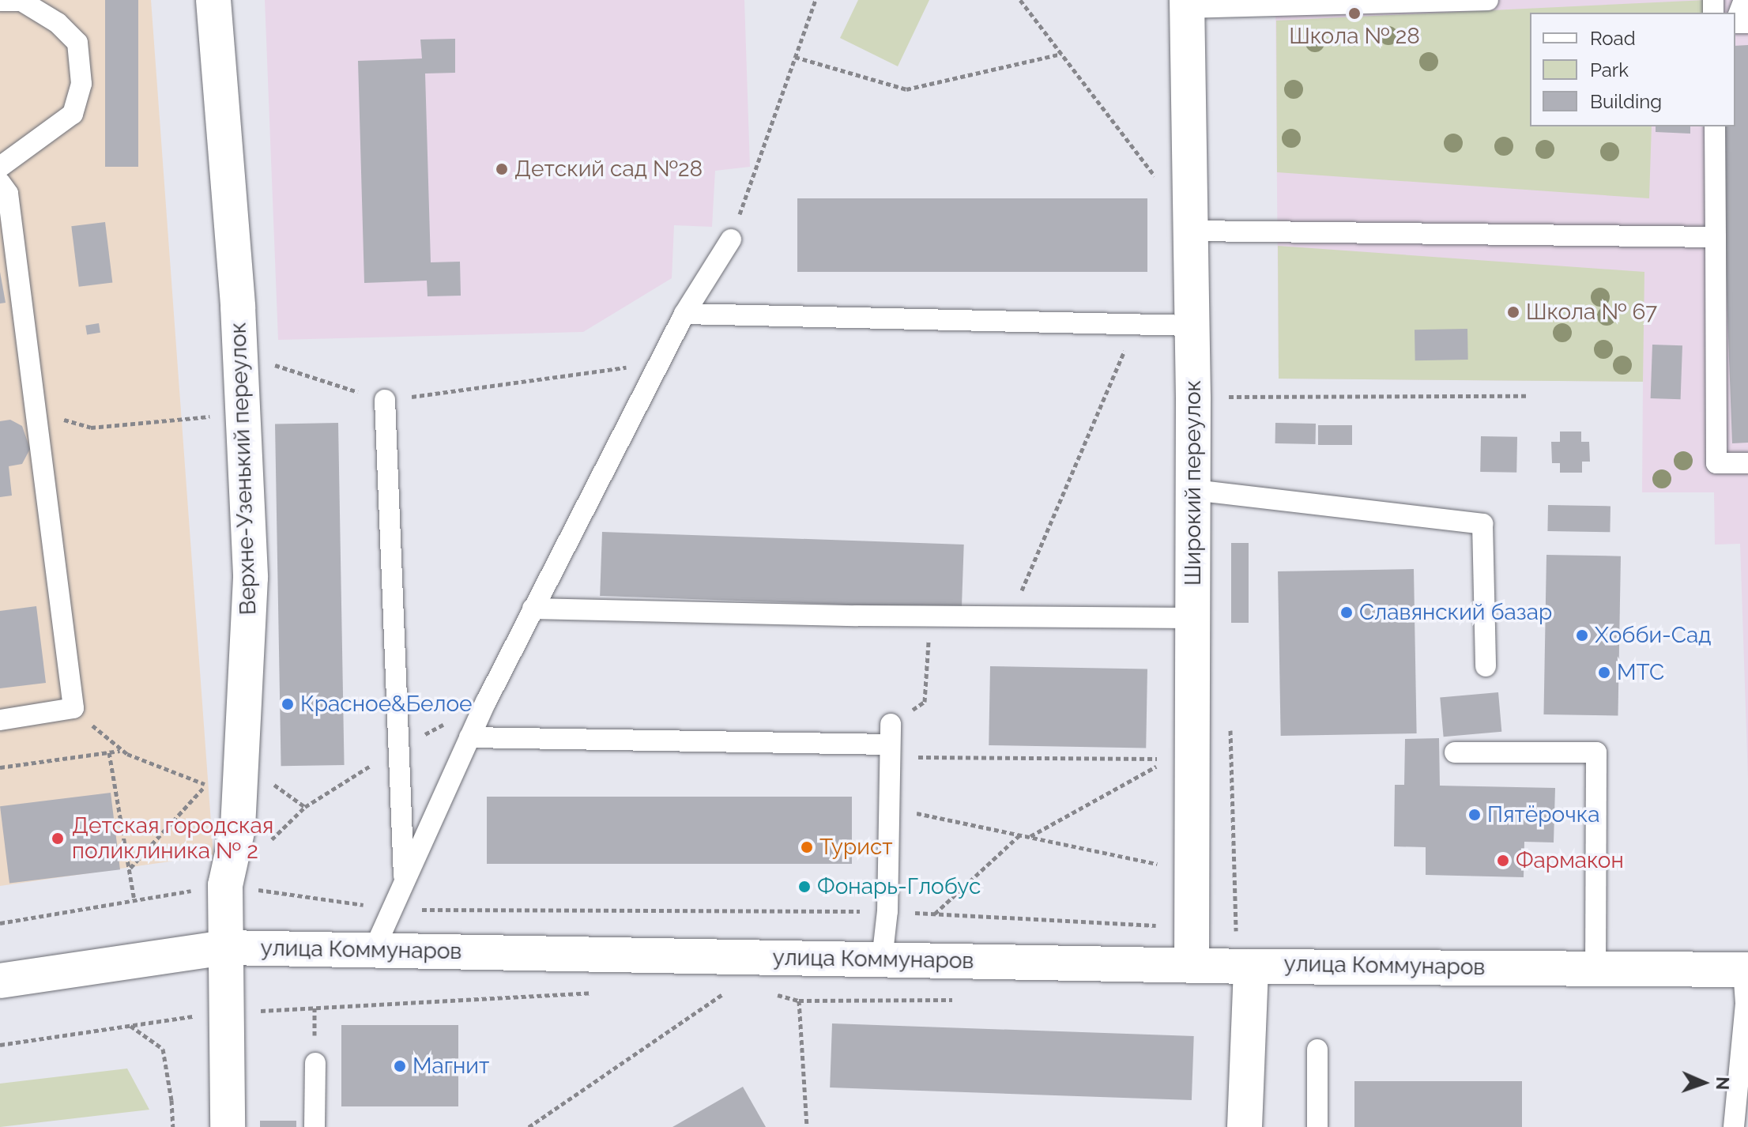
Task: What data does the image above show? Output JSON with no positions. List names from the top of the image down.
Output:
{
  "streets": {
    "street": ["Верхне-Узенький переулок", "Широкий переулок", "улица Коммунаров"]
  },
  "crossings": [
    ["Верхне-Узенький переулок", "улица Коммунаров"],
    ["Широкий переулок", "улица Коммунаров"]
  ],
  "places": [
    "Школа № 28",
    "Детский сад №28",
    "Школа № 67",
    "Славянский базар",
    "Хобби-Сад",
    "МТС",
    "Красное&Белое",
    "Пятёрочка",
    "Детская городская поликлиника № 2",
    "Турист",
    "Фармакон",
    "Фонарь-Глобус",
    "Магнит"
  ],
  "legend": ["Road", "Park", "Building"],
  "north": "right"
}
